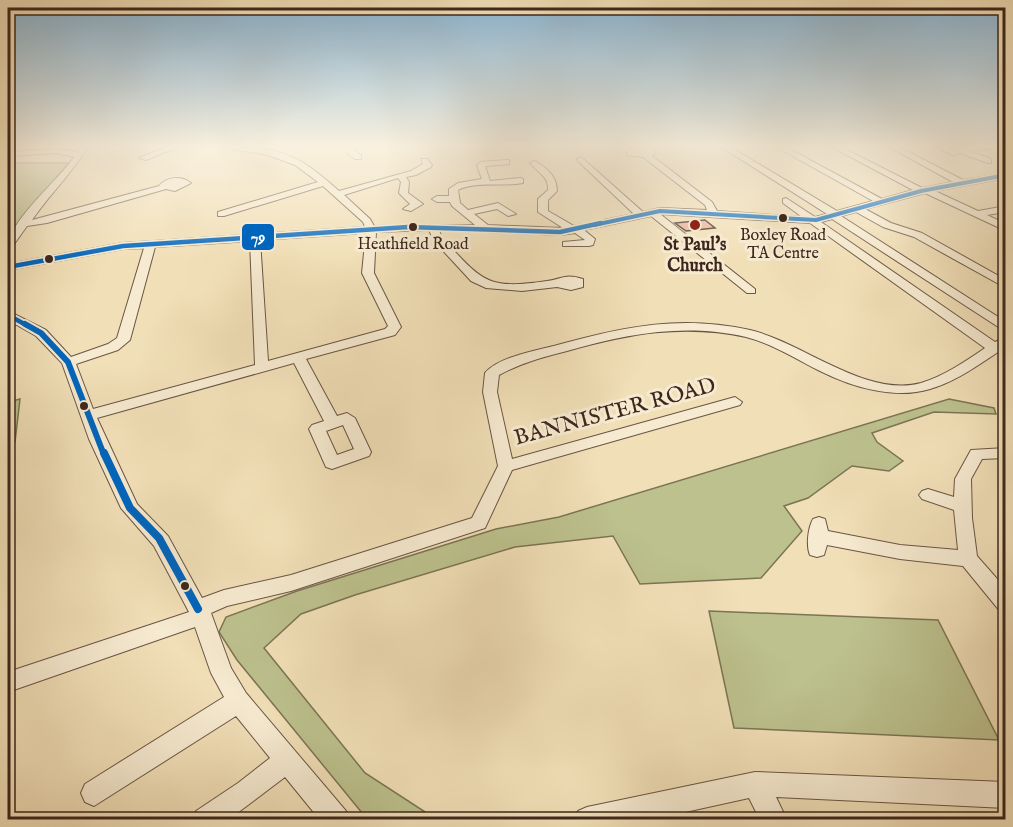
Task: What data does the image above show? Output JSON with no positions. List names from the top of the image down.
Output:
{
  "streets": {
    "street": ["BANNISTER ROAD"]
  },
  "places": ["Boxley Road TA Centre", "St Paul's Church", "Heathfield Road"],
  "lines": ["transit line 79"]
}
